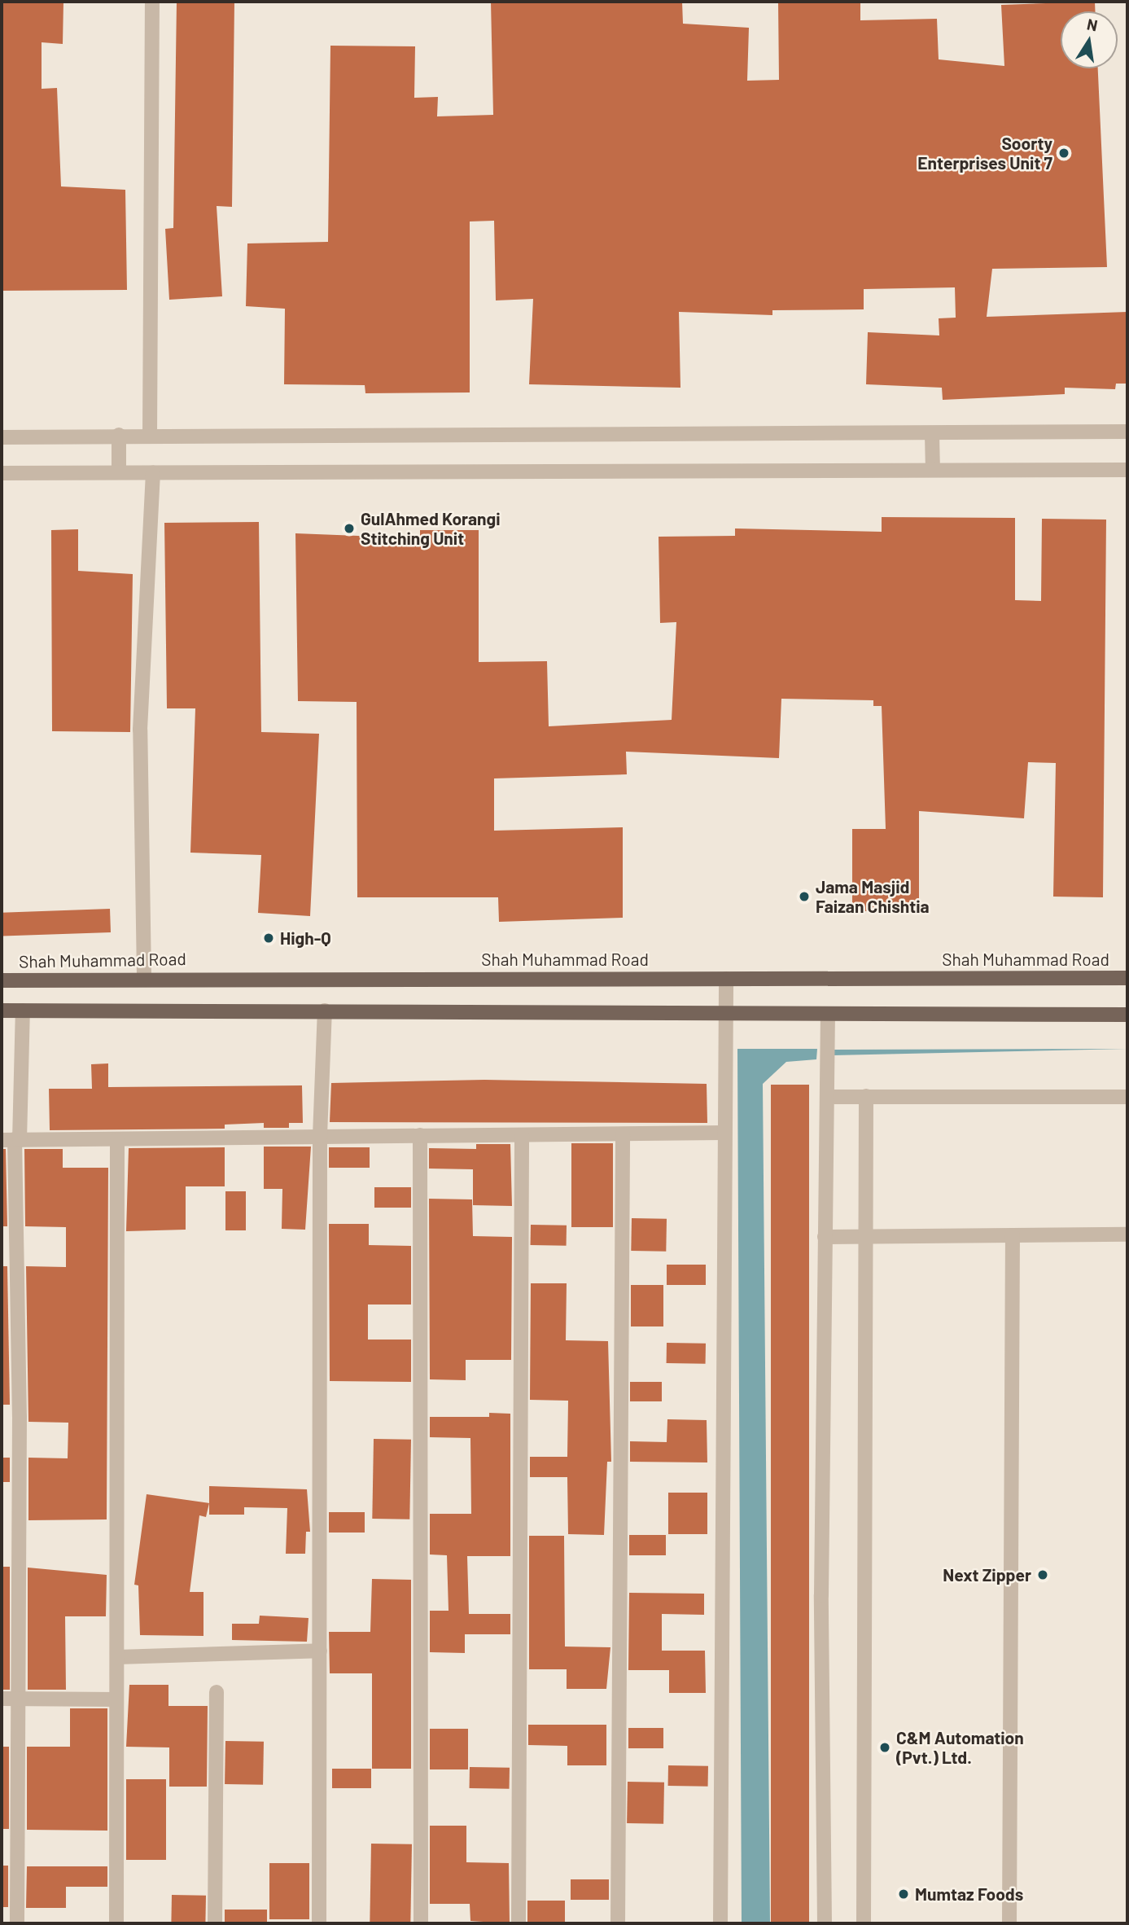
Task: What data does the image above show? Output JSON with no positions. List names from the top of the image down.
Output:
{
  "streets": {
    "main road": ["Shah Muhammad Road"]
  },
  "places": [
    "Soorty Enterprises Unit 7",
    "GulAhmed Korangi Stitching Unit",
    "Jama Masjid Faizan Chishtia",
    "High-Q",
    "Next Zipper",
    "C&M Automation (Pvt.) Ltd.",
    "Mumtaz Foods"
  ],
  "north": "top"
}
